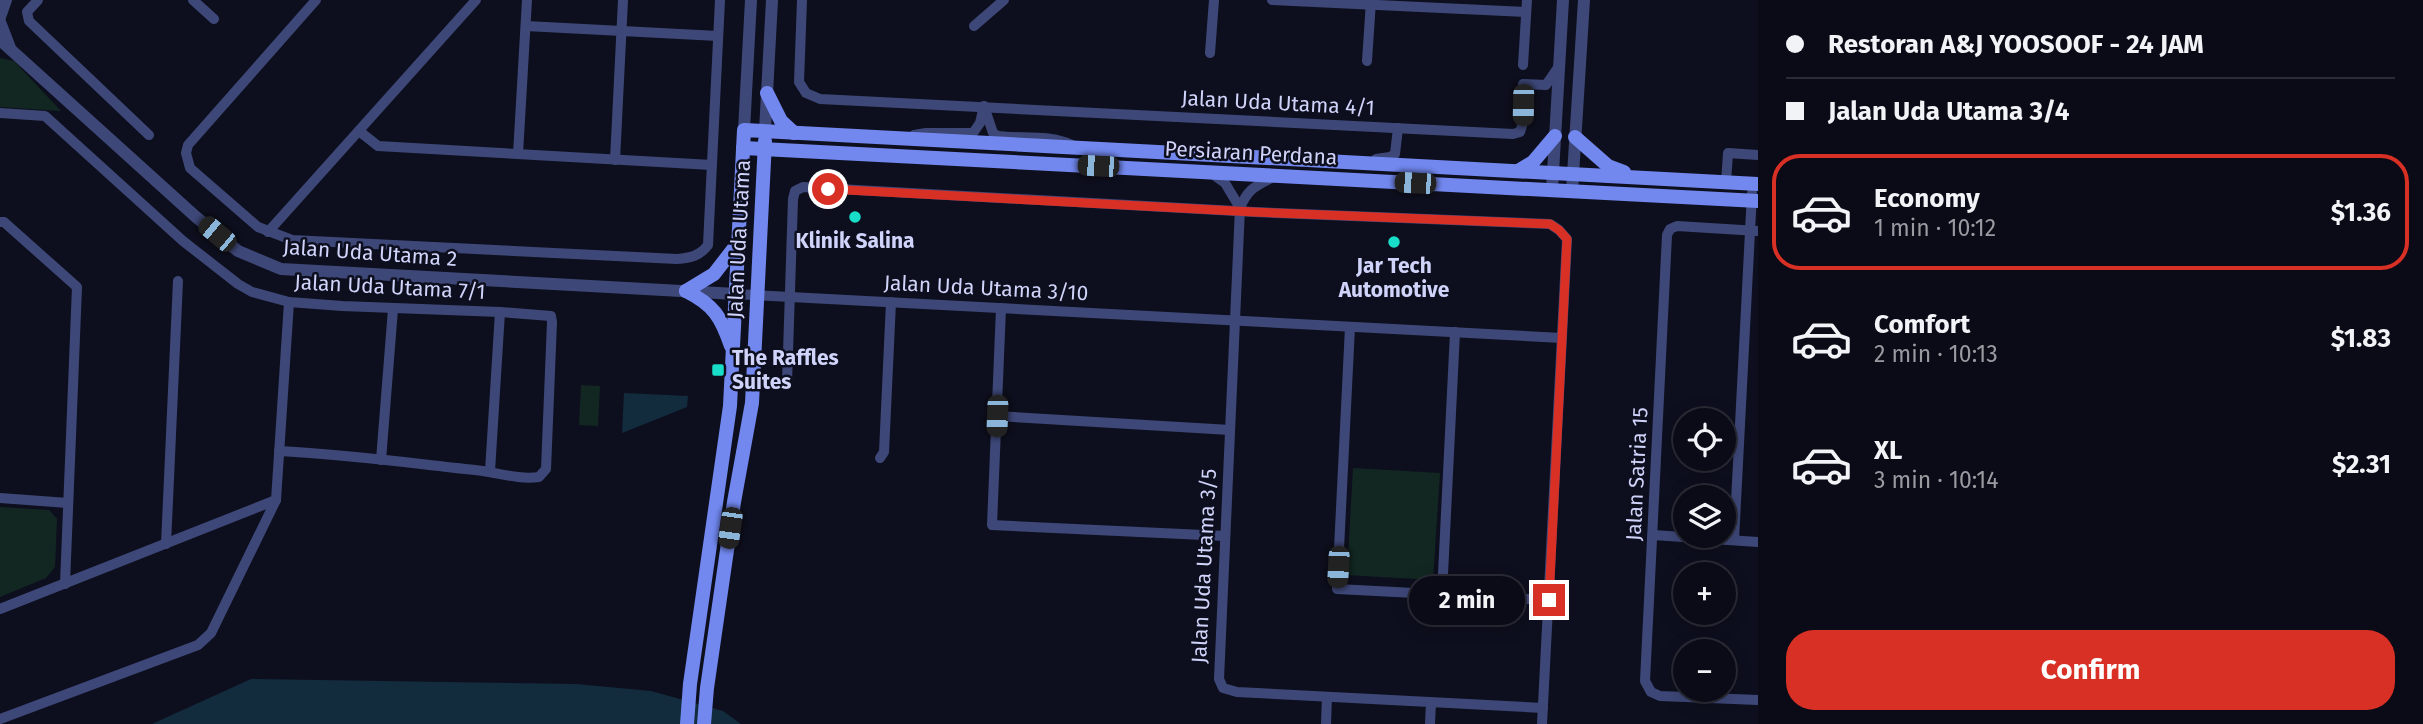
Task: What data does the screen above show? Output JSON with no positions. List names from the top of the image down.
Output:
{
  "streets": {
    "main road": ["Persiaran Perdana", "Jalan Uda Utama"],
    "street": [
      "Jalan Uda Utama 4/1",
      "Jalan Uda Utama 2",
      "Jalan Uda Utama 7/1",
      "Jalan Uda Utama 3/10",
      "Jalan Satria 15",
      "Jalan Uda Utama 3/5"
    ]
  },
  "crossings": [
    ["Persiaran Perdana", "Jalan Uda Utama"],
    ["Jalan Uda Utama", "Jalan Uda Utama 2"],
    ["Jalan Uda Utama", "Jalan Uda Utama 3/10"],
    ["Jalan Uda Utama 2", "Jalan Uda Utama 3/10"],
    ["Jalan Uda Utama 3/10", "Jalan Uda Utama 3/5"]
  ],
  "places": {
    "other": ["Klinik Salina", "Jar Tech Automotive"],
    "transit": ["The Raffles Suites"]
  },
  "page": {
    "banner": ["Restoran A&J YOOSOOF - 24 JAM", "Jalan Uda Utama 3/4"],
    "list": [
      {
        "name": "Economy",
        "note": "1 min · 10:12",
        "value": "$1.36"
      },
      {
        "name": "Comfort",
        "note": "2 min · 10:13",
        "value": "$1.83"
      },
      {
        "name": "XL",
        "note": "3 min · 10:14",
        "value": "$2.31"
      }
    ],
    "map_buttons": ["+", "−"],
    "bubble": "2 min",
    "buttons": "Confirm"
  }
}
